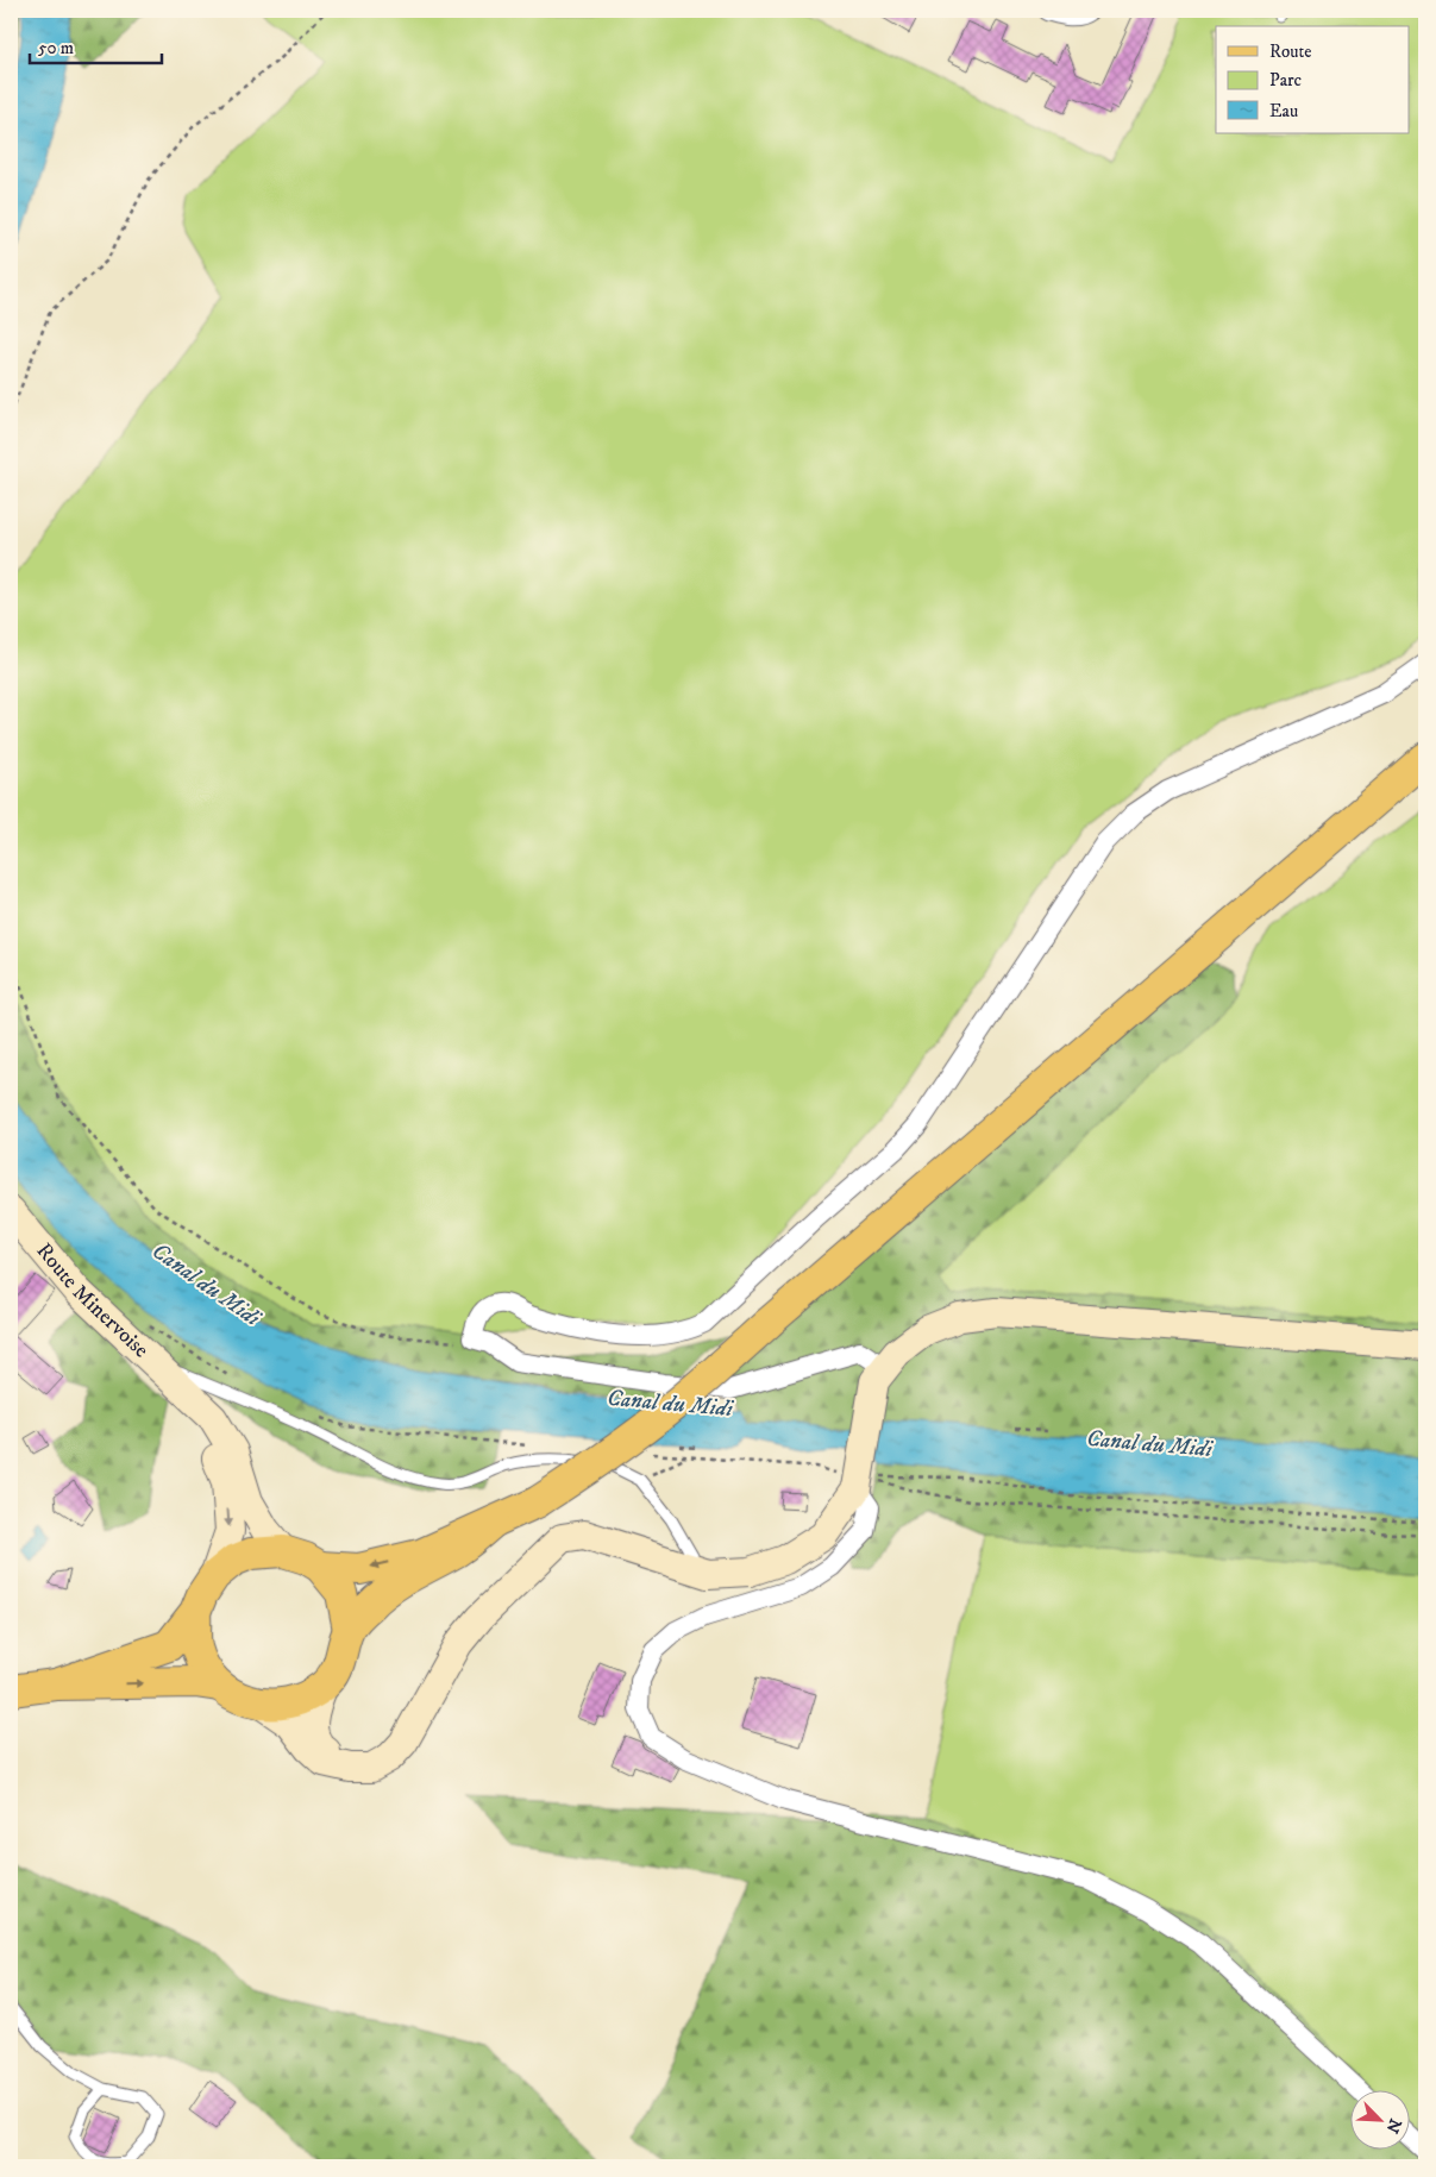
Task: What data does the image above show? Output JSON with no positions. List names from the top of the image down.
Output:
{
  "streets": {
    "street": ["Route Minervoise"]
  },
  "water": ["Canal du Midi"],
  "legend": ["Route", "Parc", "Eau"],
  "scale_bar": "50 m",
  "north": "bottom right"
}
